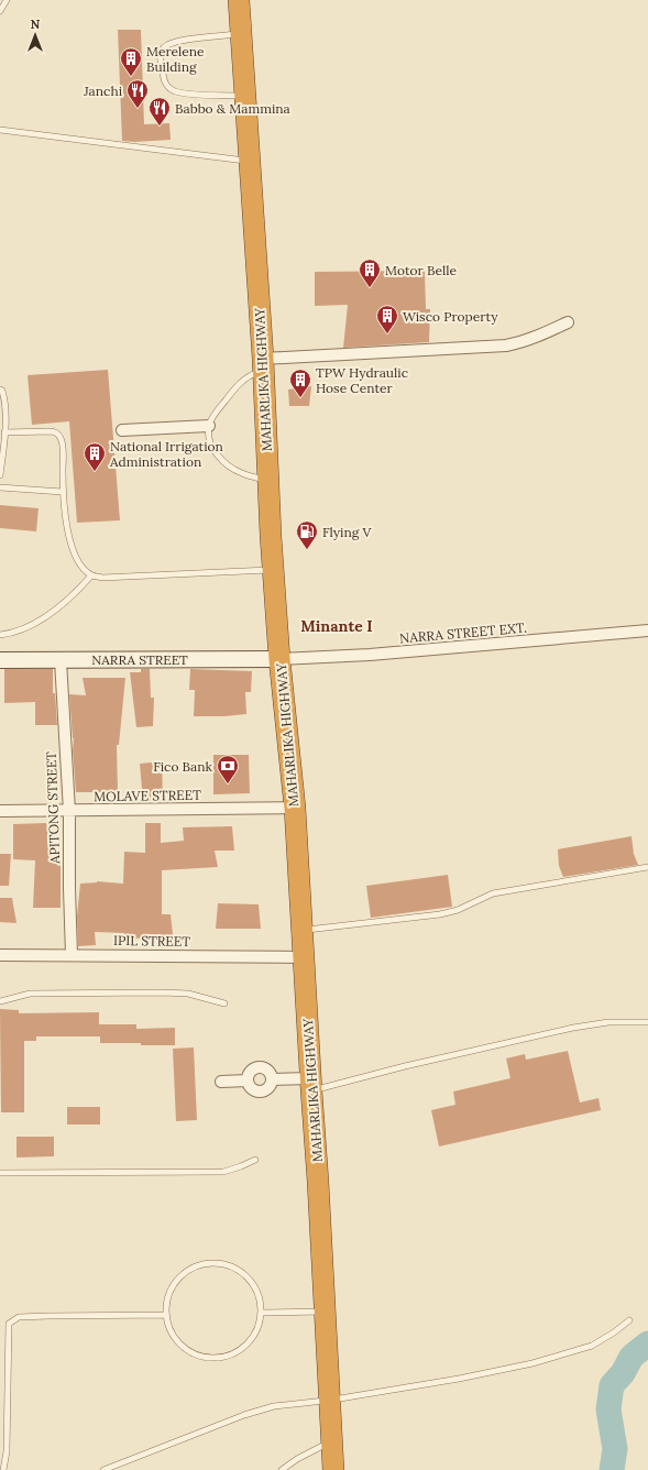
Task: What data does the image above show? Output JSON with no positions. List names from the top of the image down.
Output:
{
  "streets": {
    "highway": ["MAHARLIKA HIGHWAY"],
    "street": [
      "NARRA STREET EXT.",
      "NARRA STREET",
      "MOLAVE STREET",
      "APITONG STREET",
      "IPIL STREET"
    ]
  },
  "crossings": [
    ["MAHARLIKA HIGHWAY", "NARRA STREET EXT."],
    ["MAHARLIKA HIGHWAY", "NARRA STREET"],
    ["MAHARLIKA HIGHWAY", "MOLAVE STREET"],
    ["MAHARLIKA HIGHWAY", "IPIL STREET"],
    ["NARRA STREET EXT.", "NARRA STREET"],
    ["NARRA STREET", "APITONG STREET"],
    ["MOLAVE STREET", "APITONG STREET"],
    ["APITONG STREET", "IPIL STREET"]
  ],
  "districts": ["Minante I"],
  "places": {
    "building": [
      "Merelene Building",
      "Motor Belle",
      "Wisco Property",
      "TPW Hydraulic Hose Center",
      "National Irrigation Administration"
    ],
    "restaurant": ["Janchi", "Babbo & Mammina"],
    "fuel station": ["Flying V"],
    "bank": ["Fico Bank"]
  },
  "north": "top"
}
